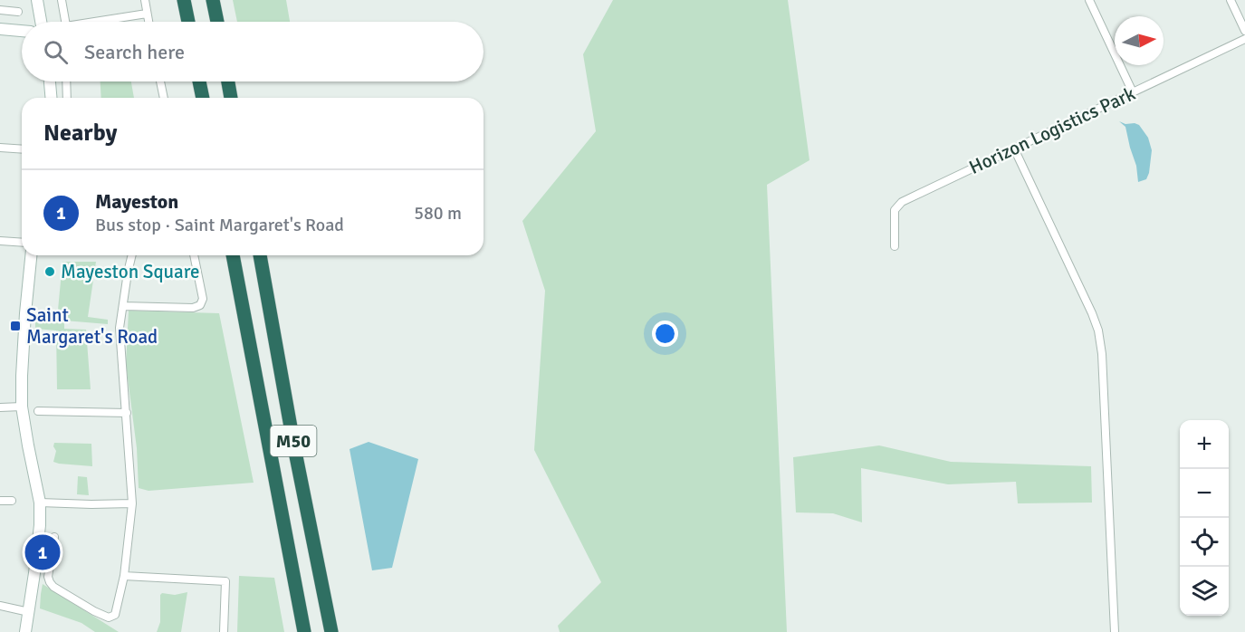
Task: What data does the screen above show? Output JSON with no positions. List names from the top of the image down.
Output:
{
  "streets": {
    "highway": ["M50"],
    "street": ["Horizon Logistics Park"]
  },
  "places": {
    "other": ["Mayeston Square"],
    "transit": ["Saint Margaret's Road"]
  },
  "north": "right",
  "page": {
    "search": "Search here",
    "heading": "Nearby",
    "list": [
      {
        "mark": "1",
        "name": "Mayeston",
        "note": "Bus stop · Saint Margaret's Road",
        "value": "580 m"
      }
    ],
    "map_buttons": ["+", "−"],
    "pins": "1"
  }
}
